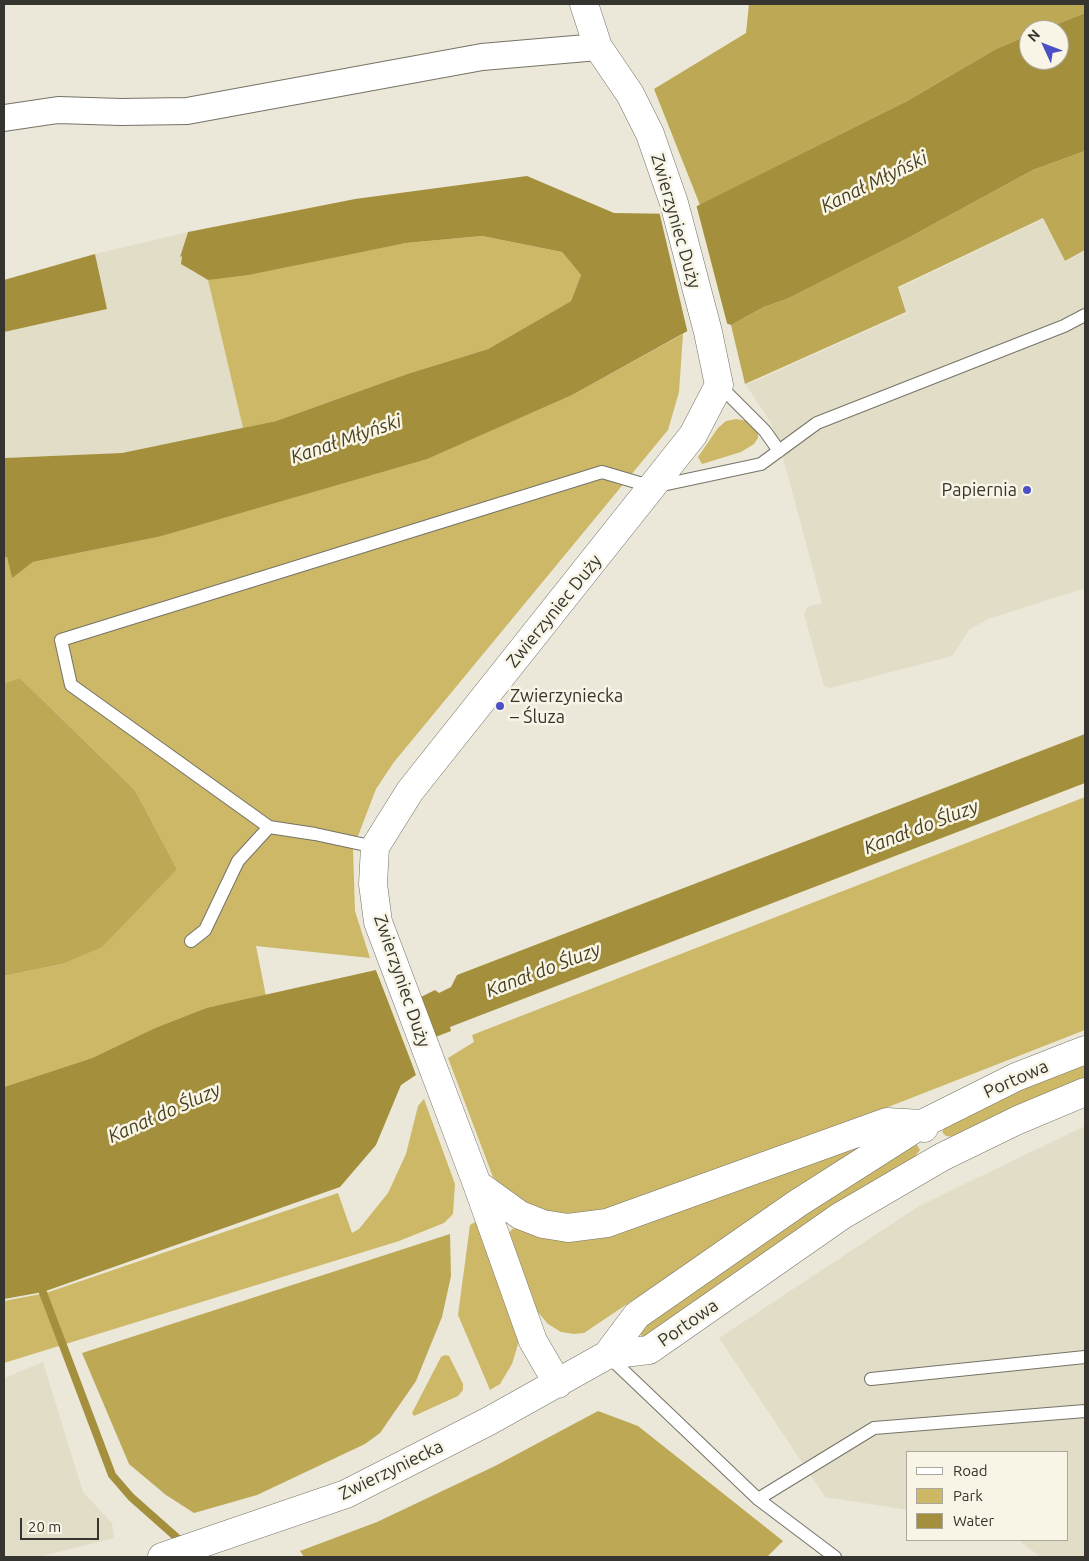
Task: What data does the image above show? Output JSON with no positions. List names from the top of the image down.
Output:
{
  "streets": {
    "street": ["Zwierzyniec Duży", "Portowa", "Zwierzyniecka"]
  },
  "crossings": [
    ["Zwierzyniec Duży", "Zwierzyniecka"],
    ["Portowa", "Zwierzyniecka"]
  ],
  "water": ["Kanał Młyński", "Kanał do Śluzy"],
  "places": ["Papiernia", "Zwierzyniecka – Śluza"],
  "legend": ["Road", "Park", "Water"],
  "scale_bar": "20 m",
  "north": "top left"
}
